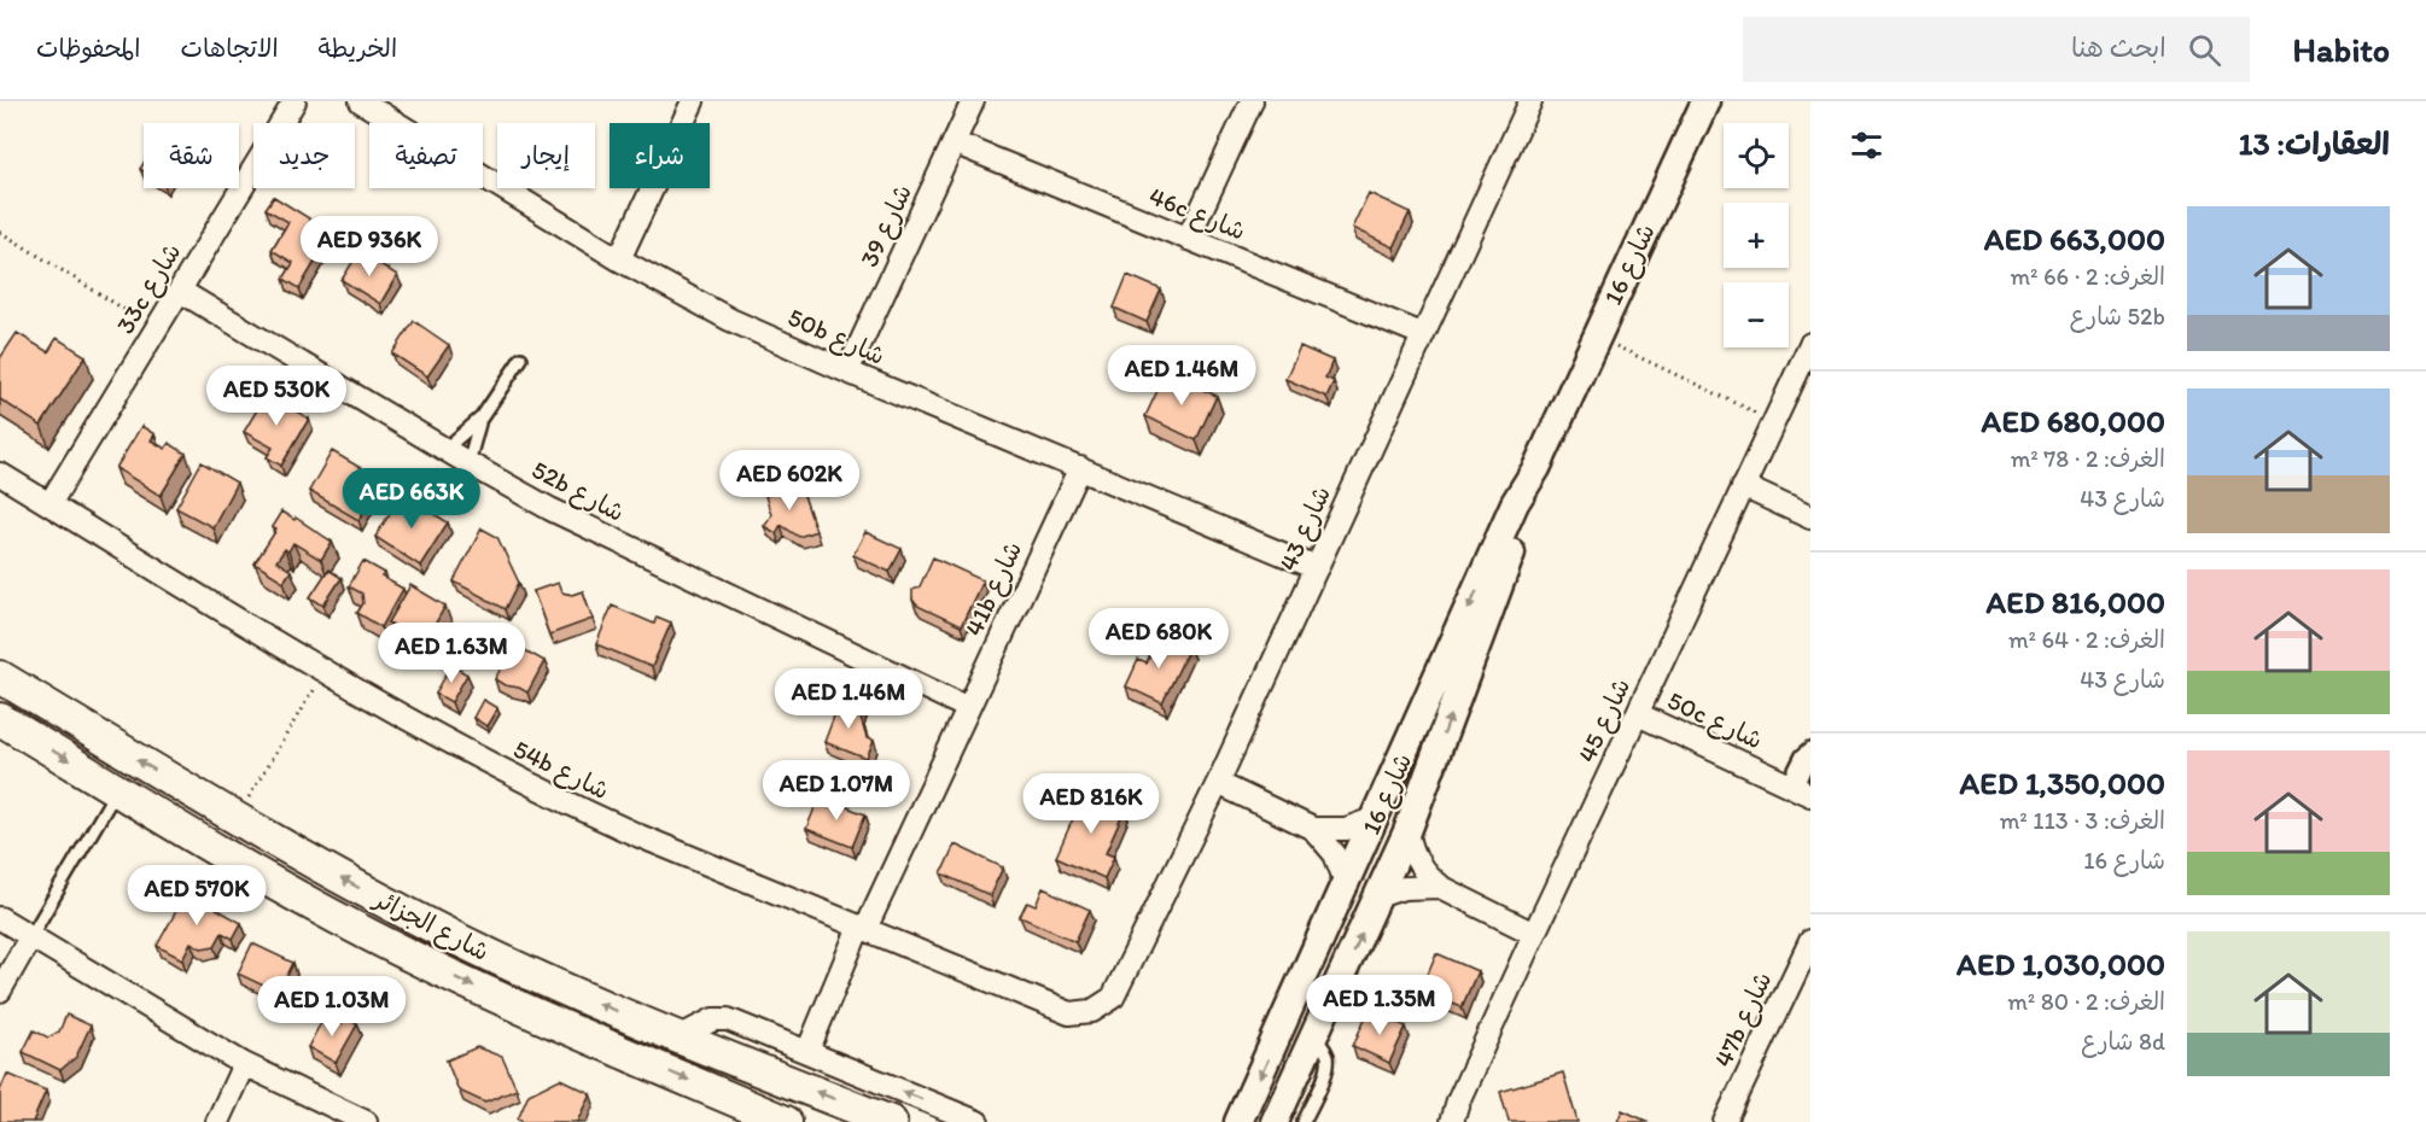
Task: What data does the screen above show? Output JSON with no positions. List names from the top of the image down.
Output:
{
  "streets": {
    "main road": ["شارع الجزائر"],
    "street": [
      "46c شارع",
      "شارع 39",
      "شارع 16",
      "33c شارع",
      "50b شارع",
      "52b شارع",
      "شارع 43",
      "41b شارع",
      "شارع 45",
      "50c شارع",
      "54b شارع",
      "47b شارع"
    ]
  },
  "crossings": [
    ["46c شارع", "شارع 39"],
    ["46c شارع", "شارع 43"],
    ["شارع 39", "50b شارع"],
    ["33c شارع", "52b شارع"],
    ["33c شارع", "54b شارع"],
    ["50b شارع", "شارع 43"],
    ["50b شارع", "41b شارع"],
    ["52b شارع", "41b شارع"],
    ["شارع 43", "54b شارع"],
    ["41b شارع", "54b شارع"],
    ["شارع 45", "50c شارع"]
  ],
  "page": {
    "header": "Habito",
    "search": "ابحث هنا",
    "nav": ["الخريطة", "الاتجاهات", "المحفوظات"],
    "heading": "العقارات: 13",
    "map_buttons": ["+", "−"],
    "chip": [
      "شراء",
      "إيجار",
      "تصفية",
      "جديد",
      "شقة"
    ],
    "list": [
      {
        "name": "AED 663,000",
        "note": "الغرف: 2 · 66 m² · 52b شارع"
      },
      {
        "name": "AED 680,000",
        "note": "الغرف: 2 · 78 m² · شارع 43"
      },
      {
        "name": "AED 816,000",
        "note": "الغرف: 2 · 64 m² · شارع 43"
      },
      {
        "name": "AED 1,350,000",
        "note": "الغرف: 3 · 113 m² · شارع 16"
      },
      {
        "name": "AED 1,030,000",
        "note": "الغرف: 2 · 80 m² · 8d شارع"
      }
    ],
    "price": [
      "AED 936K",
      "AED 1.46M",
      "AED 530K",
      "AED 602K",
      "AED 663K",
      "AED 680K",
      "AED 1.63M",
      "AED 1.46M",
      "AED 1.07M",
      "AED 816K",
      "AED 570K",
      "AED 1.35M",
      "AED 1.03M"
    ]
  }
}
